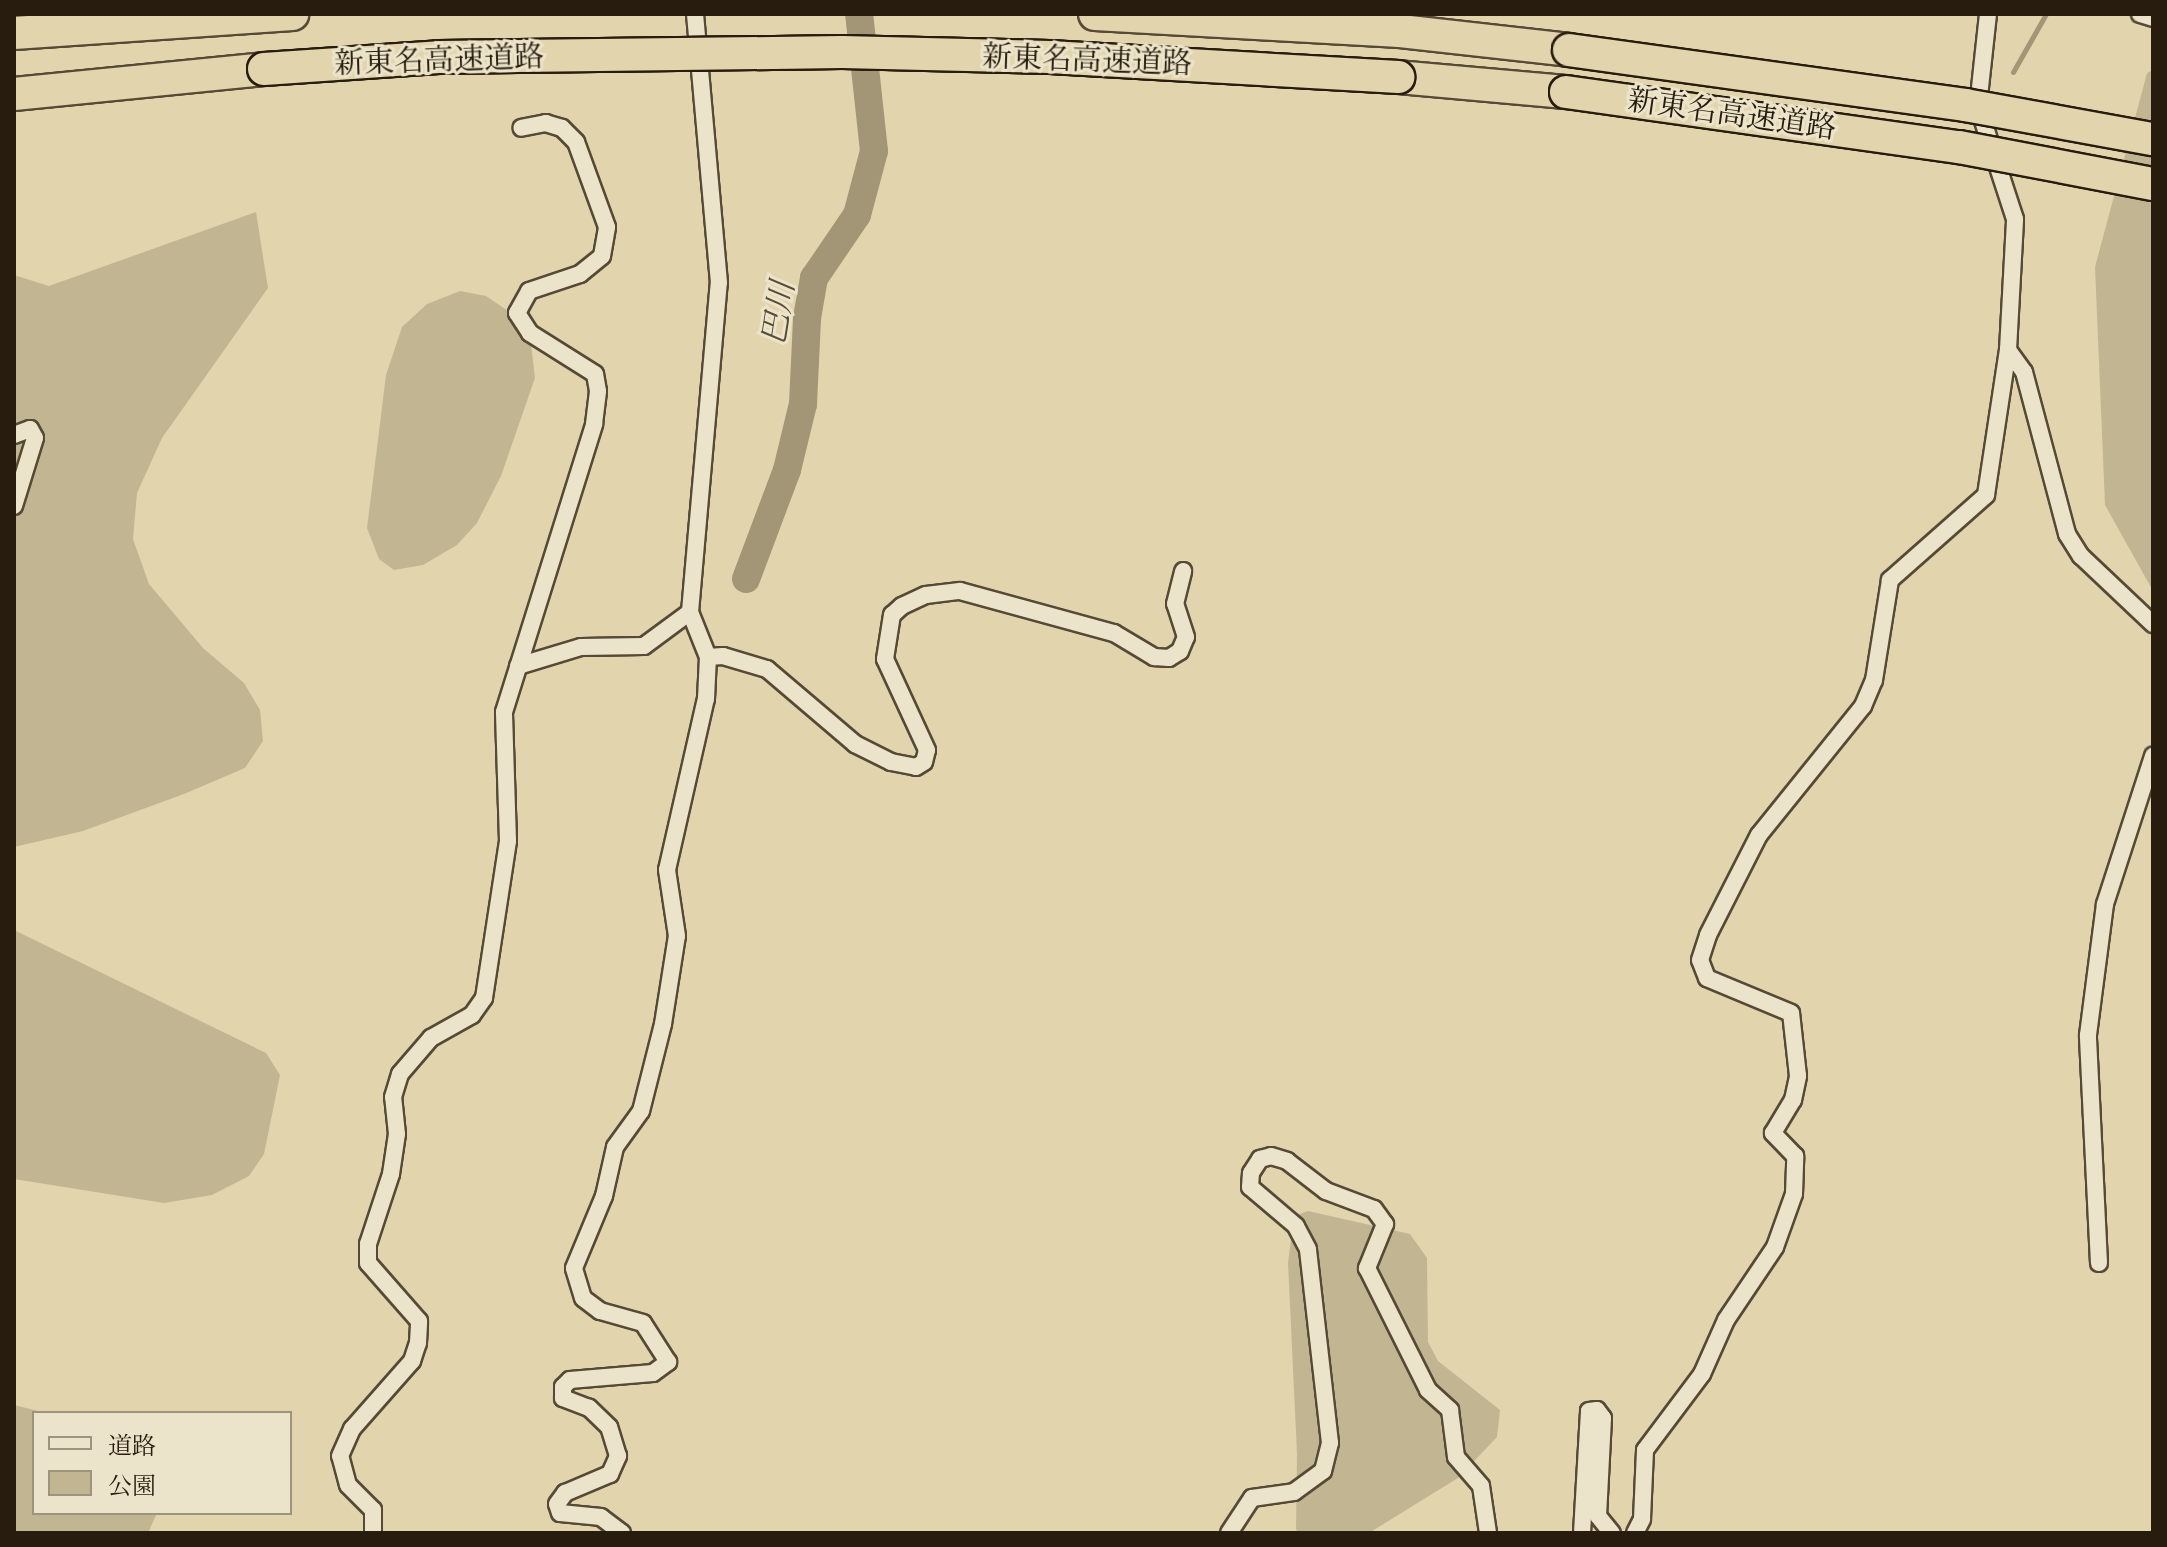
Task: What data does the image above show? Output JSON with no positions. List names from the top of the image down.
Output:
{
  "streets": {
    "highway": ["新東名高速道路"]
  },
  "water": ["巴川"],
  "legend": ["道路", "公園"]
}
